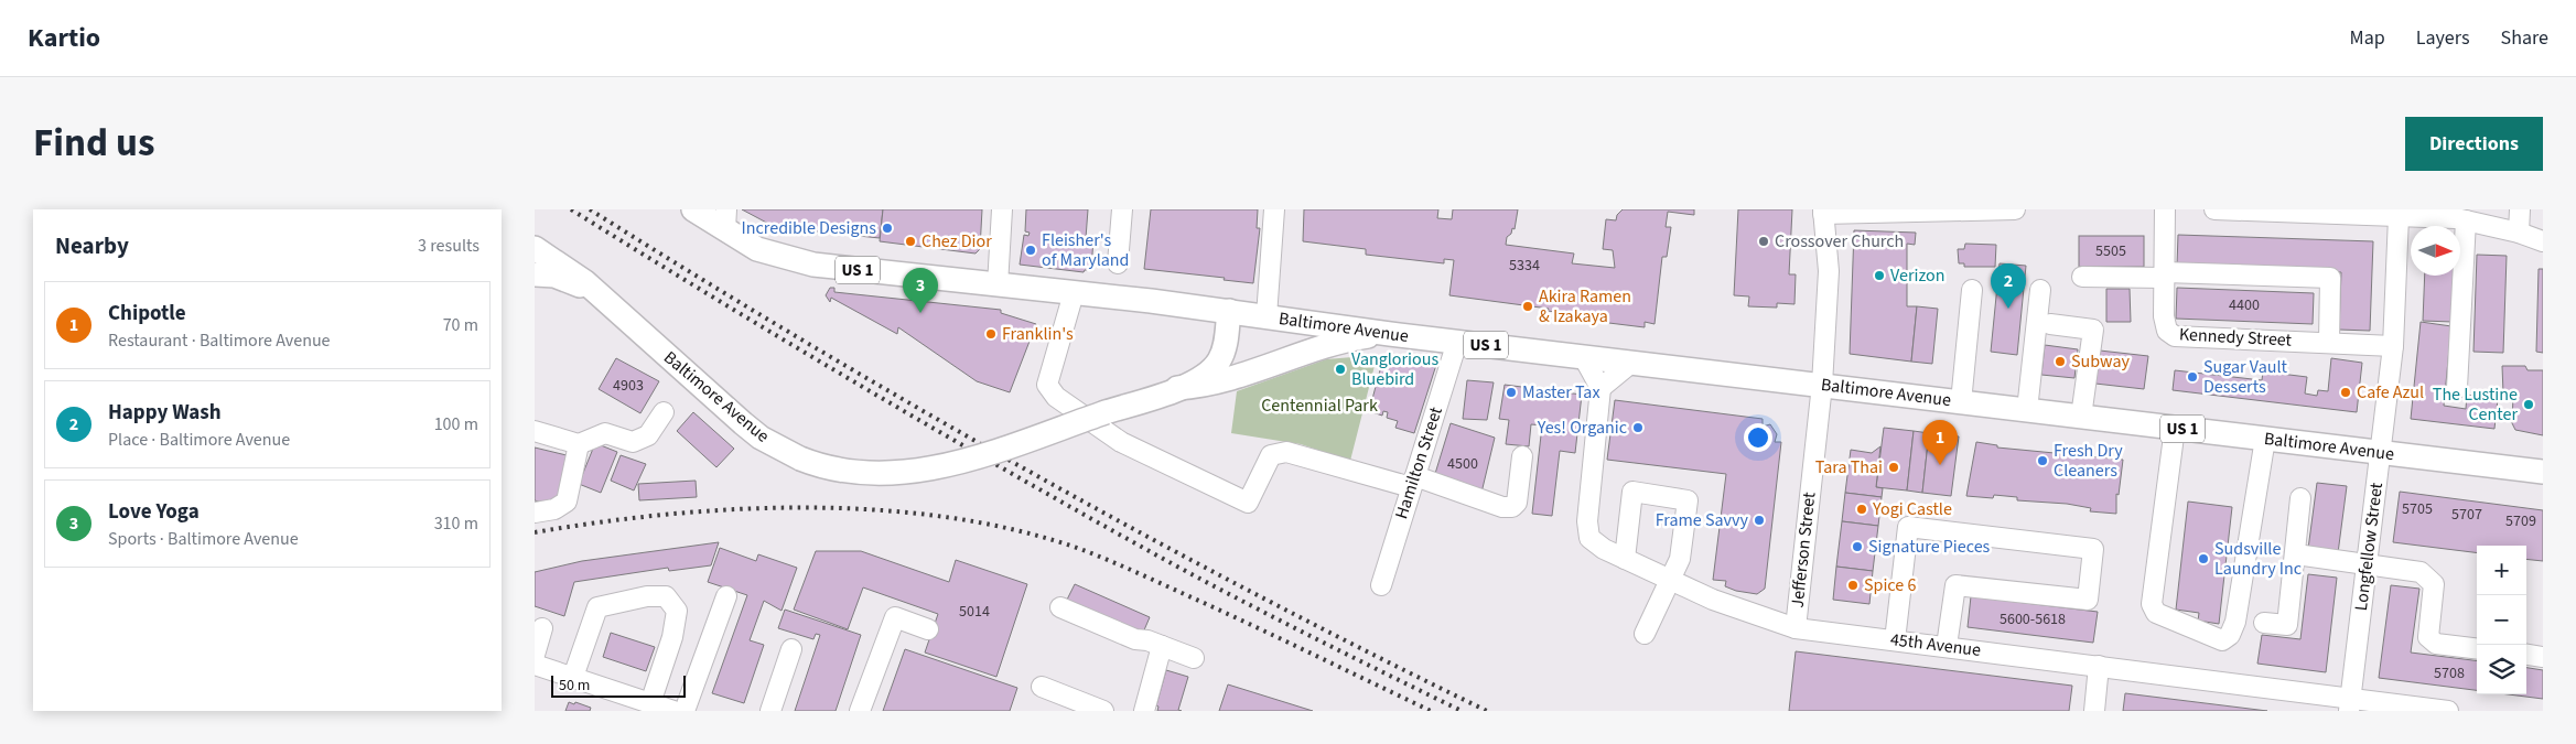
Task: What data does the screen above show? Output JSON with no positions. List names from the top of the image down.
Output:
{
  "streets": {
    "main road": ["US 1", "Baltimore Avenue"],
    "street": [
      "Kennedy Street",
      "Hamilton Street",
      "Longfellow Street",
      "Jefferson Street",
      "45th Avenue"
    ]
  },
  "crossings": [
    ["US 1", "Baltimore Avenue"],
    ["Baltimore Avenue", "Hamilton Street"],
    ["Baltimore Avenue", "Longfellow Street"],
    ["Baltimore Avenue", "Jefferson Street"],
    ["Kennedy Street", "Longfellow Street"],
    ["Longfellow Street", "45th Avenue"],
    ["Jefferson Street", "45th Avenue"]
  ],
  "parks": ["Centennial Park"],
  "places": [
    "Incredible Designs",
    "Chez Dior",
    "Crossover Church",
    "Fleisher's of Maryland",
    "Verizon",
    "Akira Ramen & Izakaya",
    "Franklin's",
    "Subway",
    "Vanglorious Bluebird",
    "Sugar Vault Desserts",
    "Master Tax",
    "Cafe Azul",
    "The Lustine Center",
    "Yes! Organic",
    "Fresh Dry Cleaners",
    "Tara Thai",
    "Yogi Castle",
    "Frame Savvy",
    "Signature Pieces",
    "Sudsville Laundry Inc",
    "Spice 6"
  ],
  "house_numbers": [
    "5505",
    "5334",
    "4400",
    "4903",
    "4500",
    "5705",
    "5707",
    "5709",
    "5014",
    "5600-5618",
    "5708"
  ],
  "scale_bar": "50 m",
  "north": "right",
  "page": {
    "header": "Kartio",
    "nav": ["Map", "Layers", "Share"],
    "title": "Find us",
    "buttons": "Directions",
    "heading": ["Nearby", "3 results"],
    "pins": ["2", "3", "1"],
    "list": [
      {
        "mark": "1",
        "name": "Chipotle",
        "note": "Restaurant · Baltimore Avenue",
        "value": "70 m"
      },
      {
        "mark": "2",
        "name": "Happy Wash",
        "note": "Place · Baltimore Avenue",
        "value": "100 m"
      },
      {
        "mark": "3",
        "name": "Love Yoga",
        "note": "Sports · Baltimore Avenue",
        "value": "310 m"
      }
    ],
    "map_buttons": ["+", "−"],
    "scale": "50 m"
  }
}
